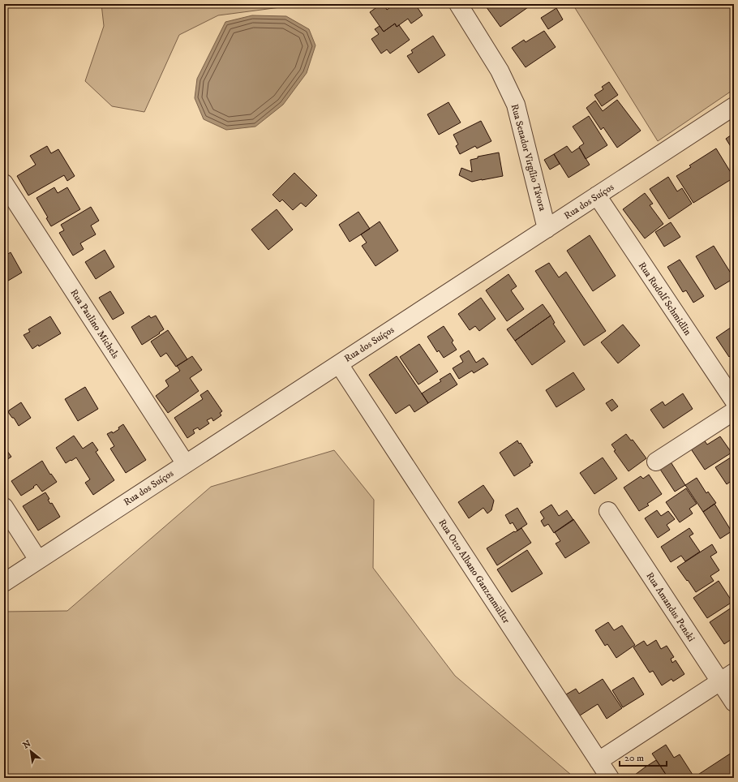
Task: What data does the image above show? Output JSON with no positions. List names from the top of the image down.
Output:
{
  "streets": {
    "street": [
      "Rua Senador Virgílio Távora",
      "Rua dos Suíços",
      "Rua Rudolf Schmidlin",
      "Rua Paulino Michels",
      "Rua Otto Albano Ganzenmüller",
      "Rua Amandus Penski"
    ]
  },
  "crossings": [
    ["Rua Senador Virgílio Távora", "Rua dos Suíços"],
    ["Rua dos Suíços", "Rua Rudolf Schmidlin"],
    ["Rua dos Suíços", "Rua Paulino Michels"],
    ["Rua dos Suíços", "Rua Otto Albano Ganzenmüller"]
  ],
  "scale_bar": "20 m",
  "north": "top left"
}
